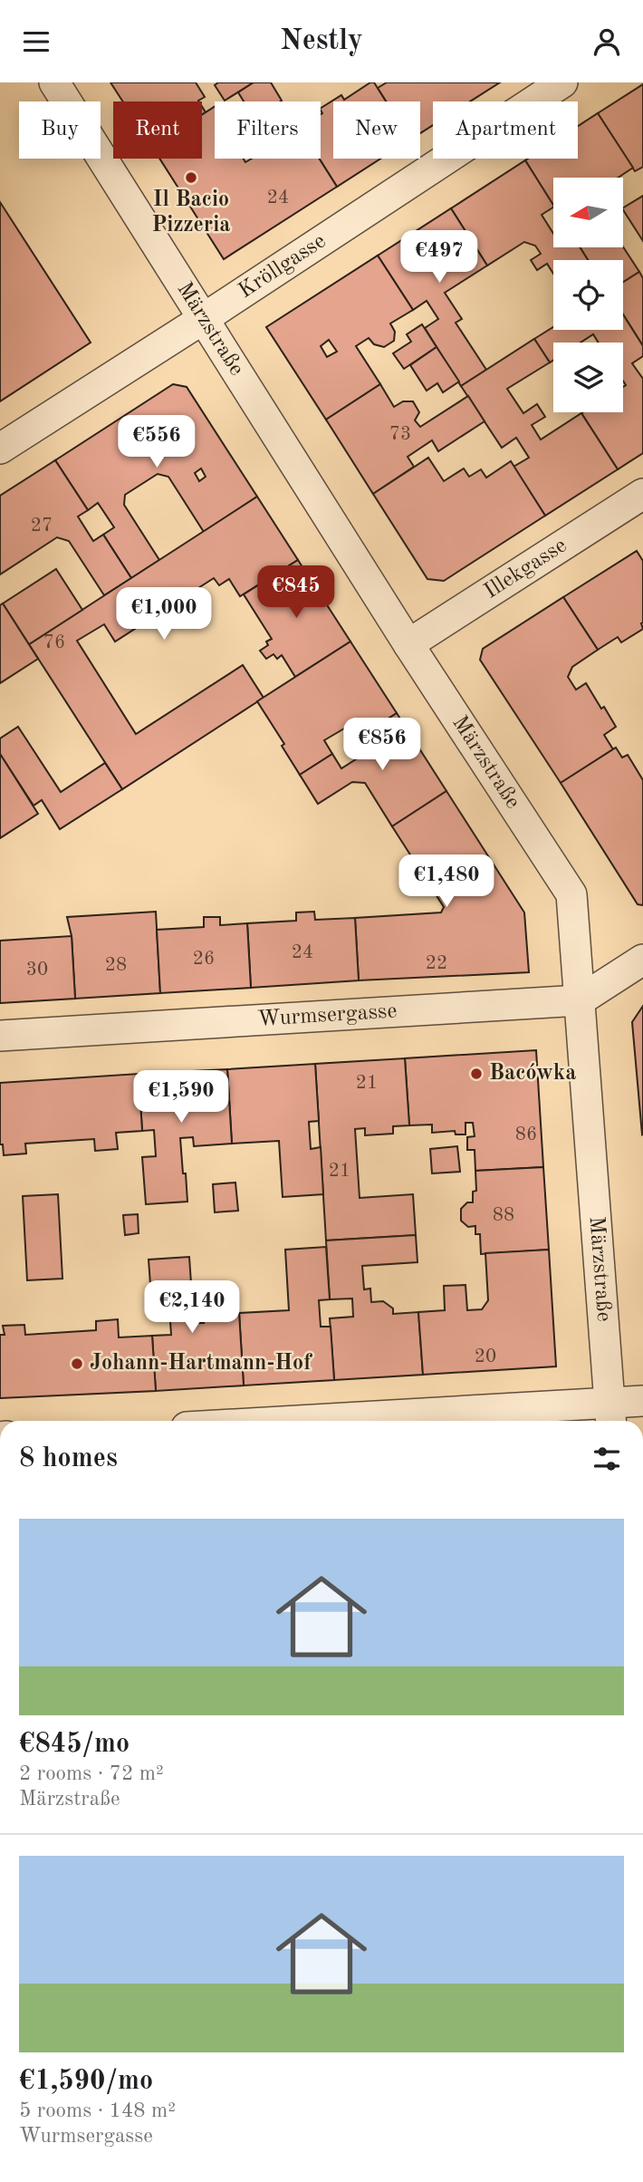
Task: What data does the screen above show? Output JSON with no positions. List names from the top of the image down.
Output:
{
  "streets": {
    "street": [
      "Kröllgasse",
      "Märzstraße",
      "Illekgasse",
      "Wurmsergasse"
    ]
  },
  "crossings": [
    ["Kröllgasse", "Märzstraße"],
    ["Märzstraße", "Illekgasse"],
    ["Märzstraße", "Wurmsergasse"]
  ],
  "places": ["Il Bacio Pizzeria", "Bacówka", "Johann-Hartmann-Hof"],
  "house_numbers": [
    "24",
    "73",
    "27",
    "76",
    "24",
    "26",
    "22",
    "28",
    "30",
    "21",
    "86",
    "21",
    "88",
    "20"
  ],
  "north": "left",
  "page": {
    "header": "Nestly",
    "chip": [
      "Buy",
      "Rent",
      "Filters",
      "New",
      "Apartment"
    ],
    "price": [
      "€497",
      "€556",
      "€845",
      "€1,000",
      "€856",
      "€1,480",
      "€1,590",
      "€2,140"
    ],
    "heading": "8 homes",
    "list": [
      {
        "name": "€845/mo",
        "note": "2 rooms · 72 m² · Märzstraße"
      },
      {
        "name": "€1,590/mo",
        "note": "5 rooms · 148 m² · Wurmsergasse"
      }
    ]
  }
}
